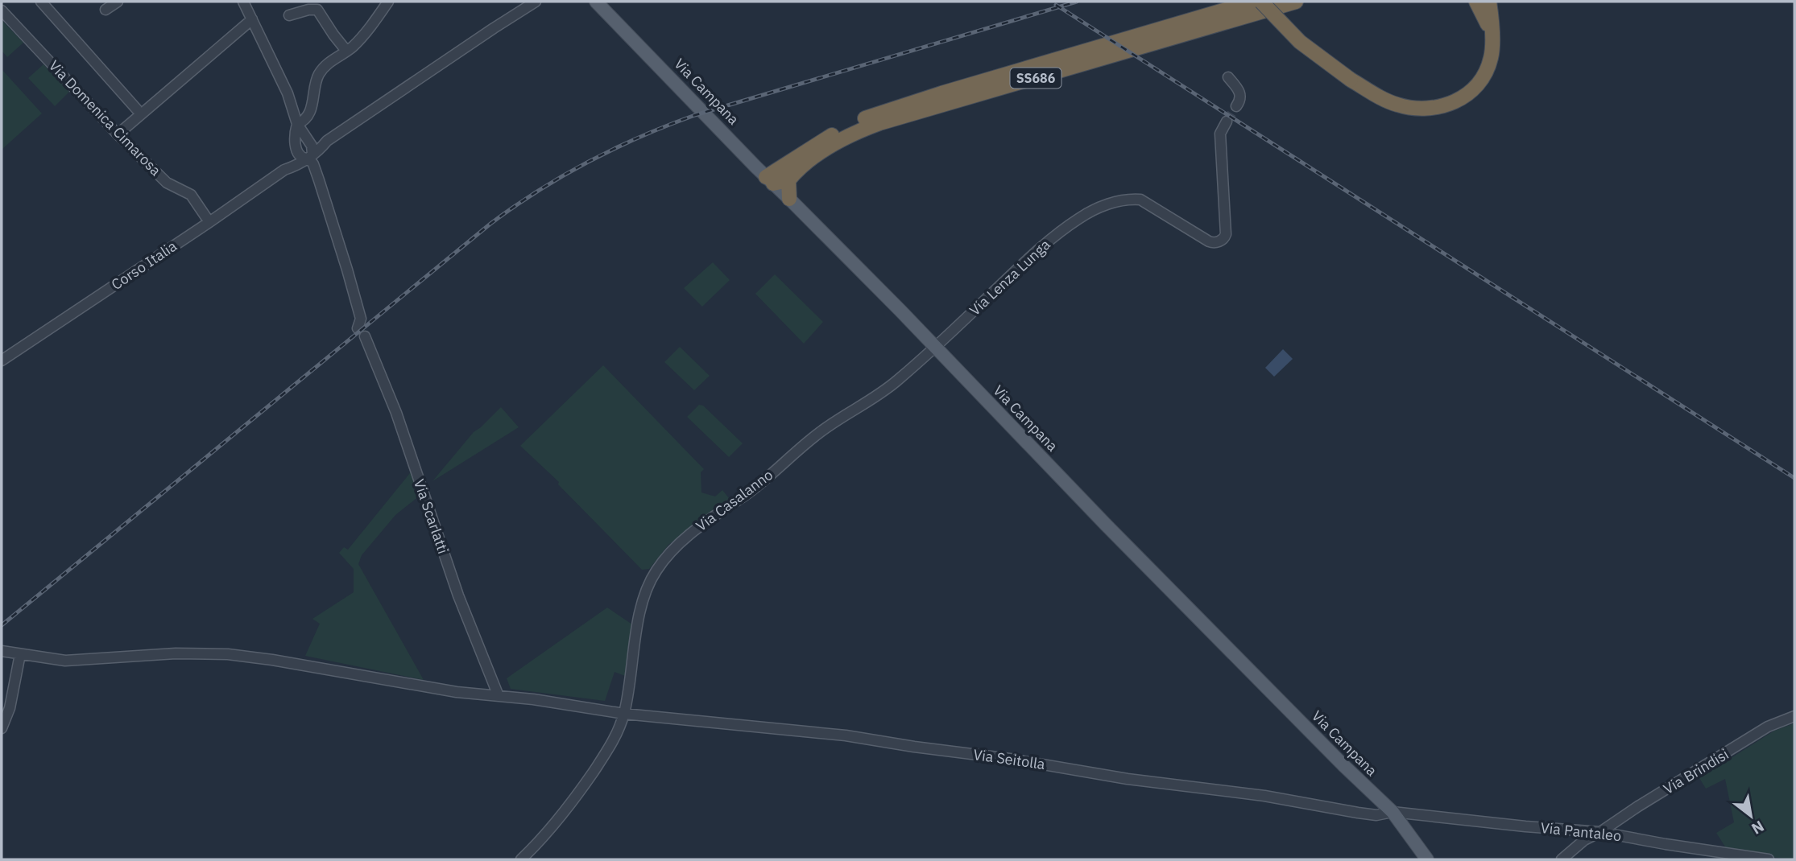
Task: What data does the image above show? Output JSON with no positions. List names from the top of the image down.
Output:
{
  "streets": {
    "highway": ["SS686"],
    "main road": ["Via Campana"],
    "street": [
      "Via Domenica Cimarosa",
      "Corso Italia",
      "Via Lenza Lunga",
      "Via Casalanno",
      "Via Scarlatti",
      "Via Seitolla",
      "Via Brindisi",
      "Via Pantaleo"
    ]
  },
  "crossings": [
    ["SS686", "Via Campana"],
    ["Via Campana", "Via Lenza Lunga"],
    ["Via Campana", "Via Casalanno"],
    ["Via Campana", "Via Seitolla"],
    ["Via Campana", "Via Pantaleo"],
    ["Via Domenica Cimarosa", "Corso Italia"],
    ["Corso Italia", "Via Scarlatti"],
    ["Via Lenza Lunga", "Via Casalanno"],
    ["Via Casalanno", "Via Seitolla"],
    ["Via Scarlatti", "Via Seitolla"],
    ["Via Seitolla", "Via Pantaleo"],
    ["Via Brindisi", "Via Pantaleo"]
  ],
  "north": "bottom right"
}
